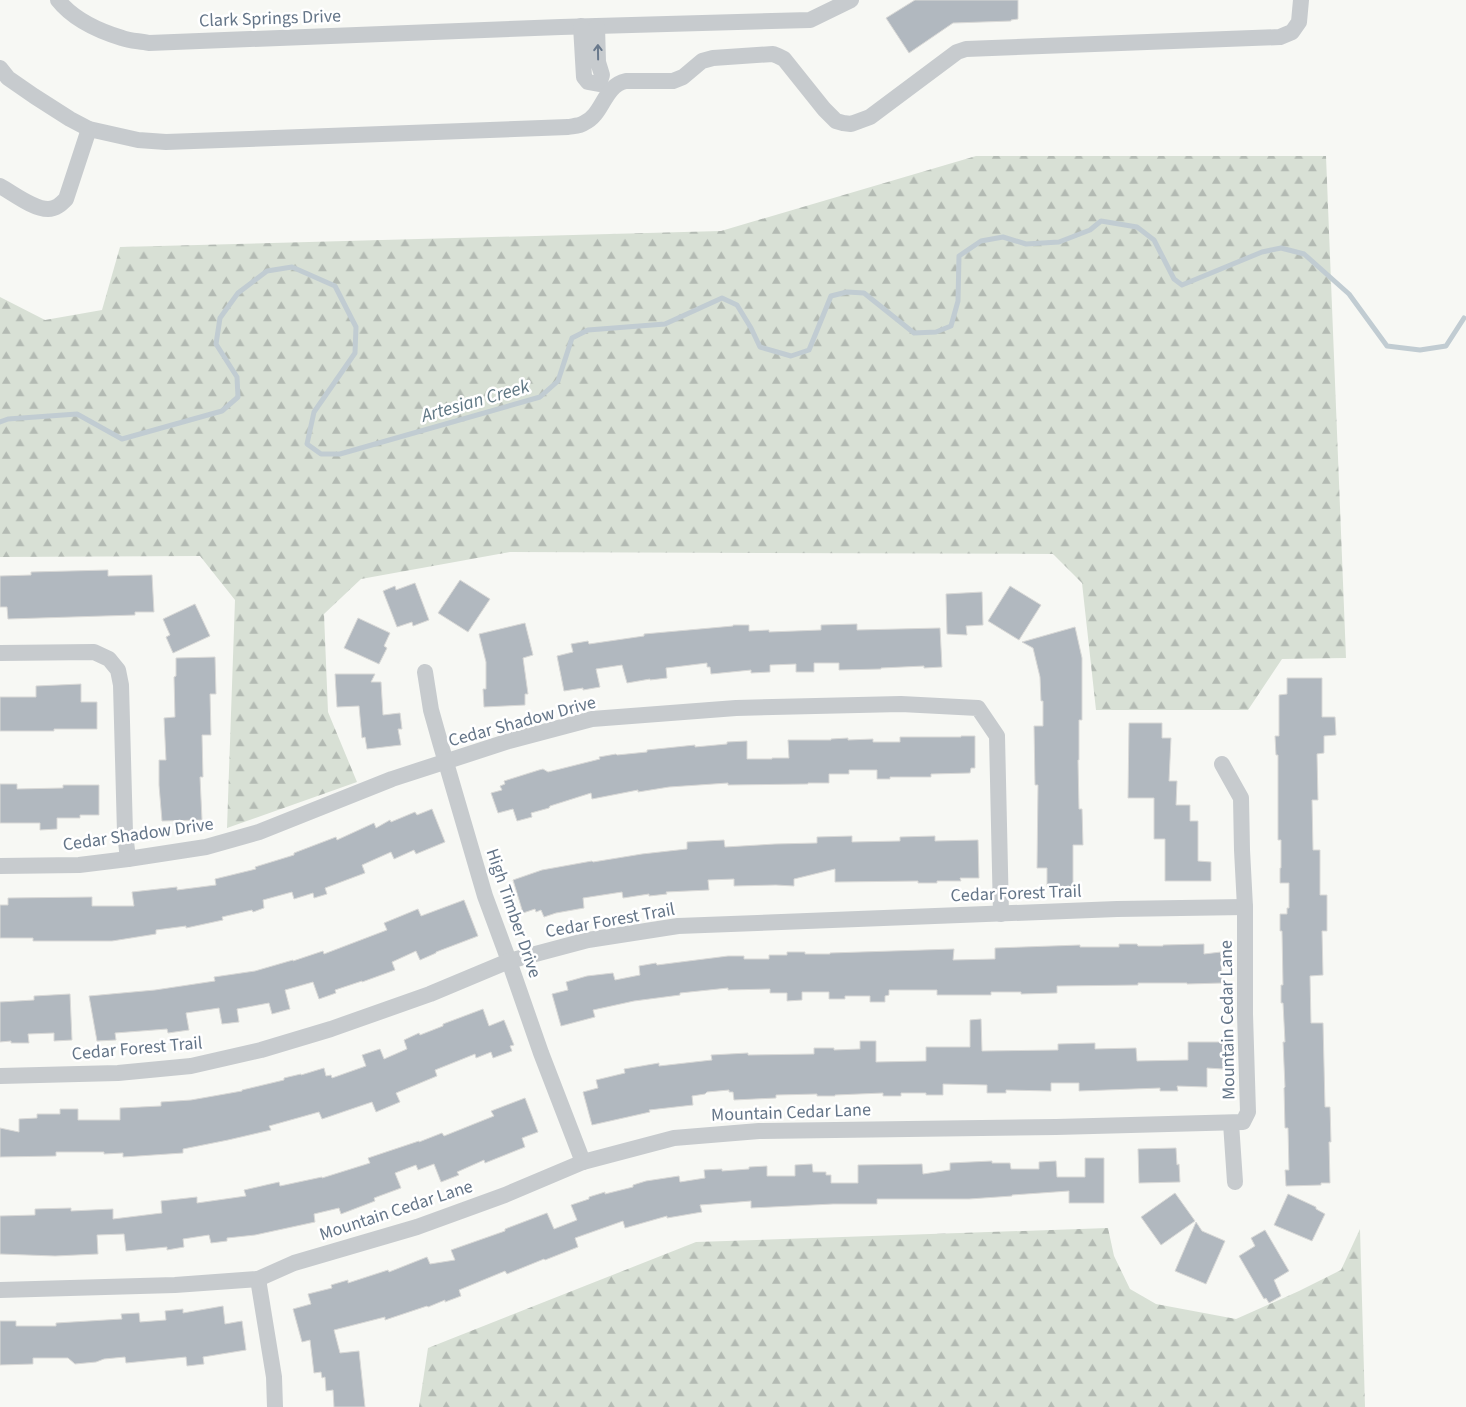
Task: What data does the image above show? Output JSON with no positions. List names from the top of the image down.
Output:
{
  "streets": {
    "street": [
      "Clark Springs Drive",
      "Cedar Shadow Drive",
      "Cedar Forest Trail",
      "High Timber Drive",
      "Mountain Cedar Lane"
    ]
  },
  "crossings": [
    ["Cedar Shadow Drive", "Cedar Forest Trail"],
    ["Cedar Shadow Drive", "High Timber Drive"],
    ["Cedar Forest Trail", "High Timber Drive"],
    ["Cedar Forest Trail", "Mountain Cedar Lane"],
    ["High Timber Drive", "Mountain Cedar Lane"]
  ],
  "water": ["Artesian Creek"]
}
